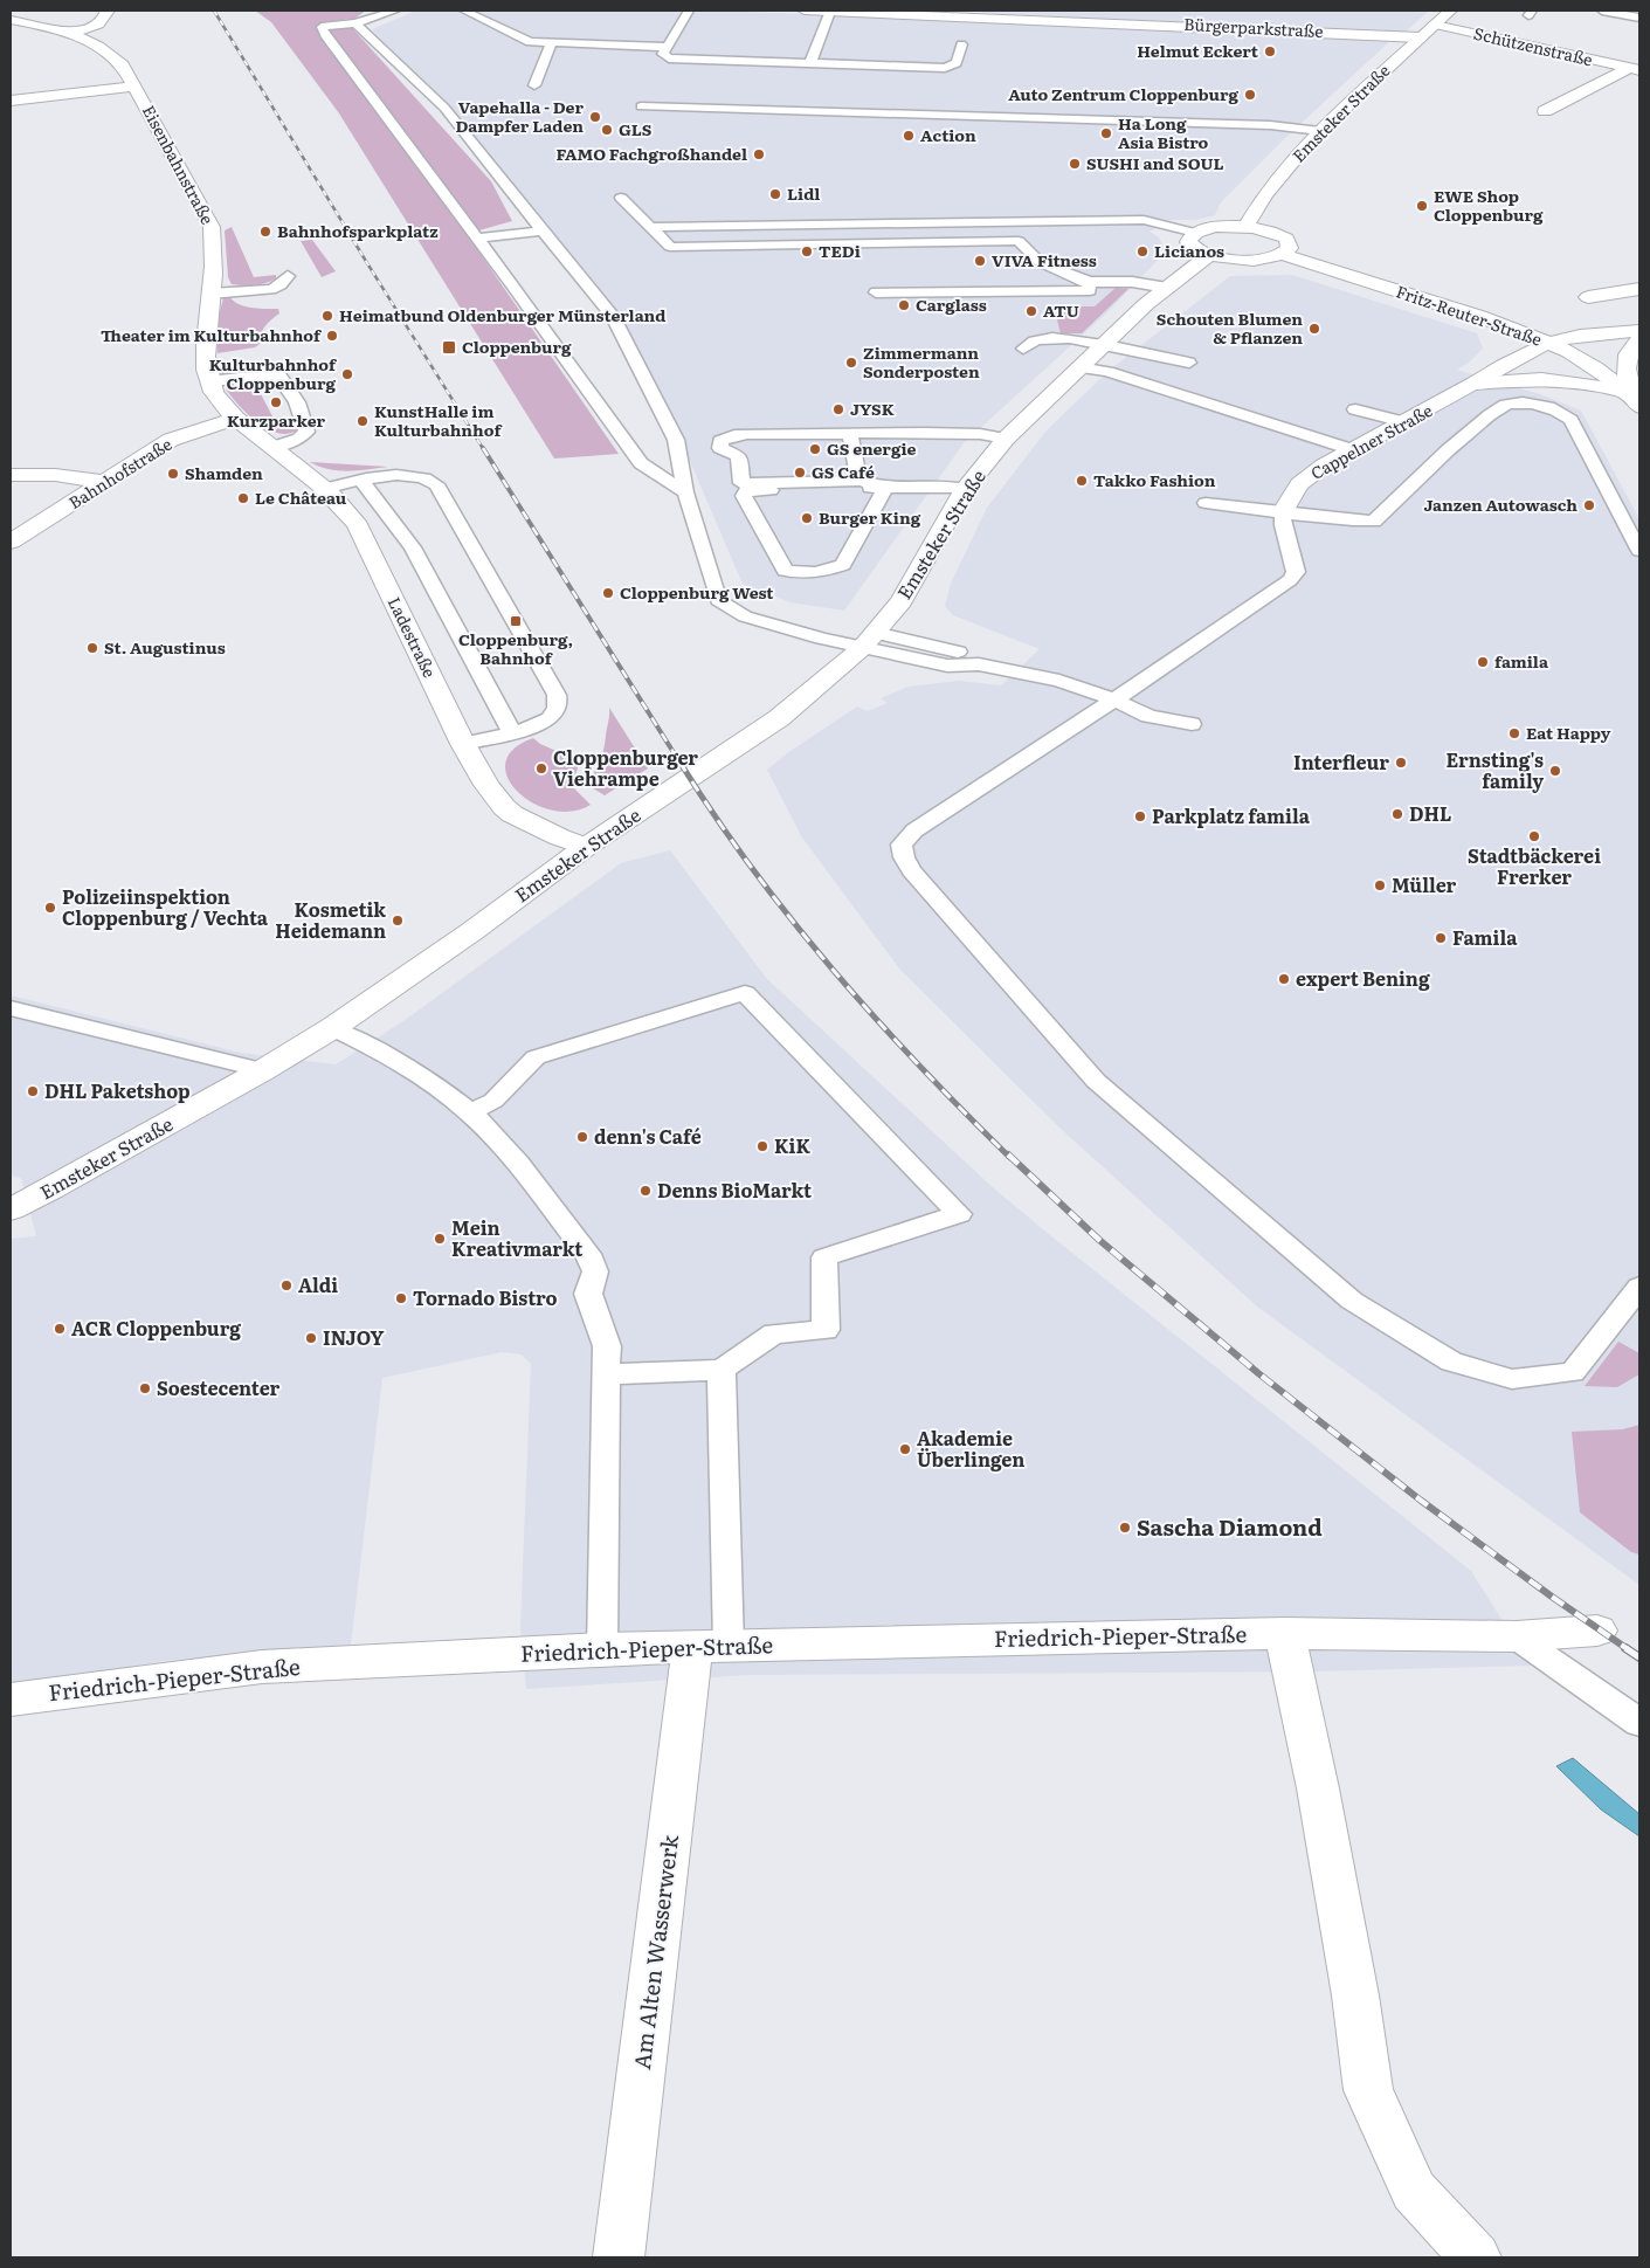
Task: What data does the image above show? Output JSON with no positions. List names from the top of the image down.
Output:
{
  "streets": {
    "street": [
      "Bürgerparkstraße",
      "Schützenstraße",
      "Emsteker Straße",
      "Eisenbahnstraße",
      "Fritz-Reuter-Straße",
      "Cappelner Straße",
      "Bahnhofstraße",
      "Ladestraße",
      "Friedrich-Pieper-Straße",
      "Am Alten Wasserwerk"
    ]
  },
  "crossings": [
    ["Bürgerparkstraße", "Emsteker Straße"],
    ["Schützenstraße", "Emsteker Straße"],
    ["Emsteker Straße", "Ladestraße"],
    ["Eisenbahnstraße", "Bahnhofstraße"],
    ["Eisenbahnstraße", "Ladestraße"],
    ["Fritz-Reuter-Straße", "Cappelner Straße"],
    ["Bahnhofstraße", "Ladestraße"],
    ["Friedrich-Pieper-Straße", "Am Alten Wasserwerk"]
  ],
  "places": {
    "other": [
      "Helmut Eckert",
      "Auto Zentrum Cloppenburg",
      "Vapehalla - Der Dampfer Laden",
      "GLS",
      "Ha Long Asia Bistro",
      "Action",
      "FAMO Fachgroßhandel",
      "SUSHI and SOUL",
      "Lidl",
      "EWE Shop Cloppenburg",
      "Bahnhofsparkplatz",
      "TEDi",
      "Licianos",
      "VIVA Fitness",
      "Carglass",
      "ATU",
      "Heimatbund Oldenburger Münsterland",
      "Schouten Blumen & Pflanzen",
      "Theater im Kulturbahnhof",
      "Zimmermann Sonderposten",
      "Kulturbahnhof Cloppenburg",
      "Kurzparker",
      "JYSK",
      "KunstHalle im Kulturbahnhof",
      "GS energie",
      "GS Café",
      "Shamden",
      "Takko Fashion",
      "Le Château",
      "Janzen Autowasch",
      "Burger King",
      "Cloppenburg West",
      "St. Augustinus",
      "famila",
      "Eat Happy",
      "Interfleur",
      "Cloppenburger Viehrampe",
      "Ernsting's family",
      "DHL",
      "Parkplatz famila",
      "Stadtbäckerei Frerker",
      "Müller",
      "Polizeiinspektion Cloppenburg / Vechta",
      "Kosmetik Heidemann",
      "Famila",
      "expert Bening",
      "DHL Paketshop",
      "denn's Café",
      "KiK",
      "Denns BioMarkt",
      "Mein Kreativmarkt",
      "Aldi",
      "Tornado Bistro",
      "ACR Cloppenburg",
      "INJOY",
      "Soestecenter",
      "Akademie Überlingen",
      "Sascha Diamond"
    ],
    "transit": ["Cloppenburg", "Cloppenburg, Bahnhof"]
  }
}
